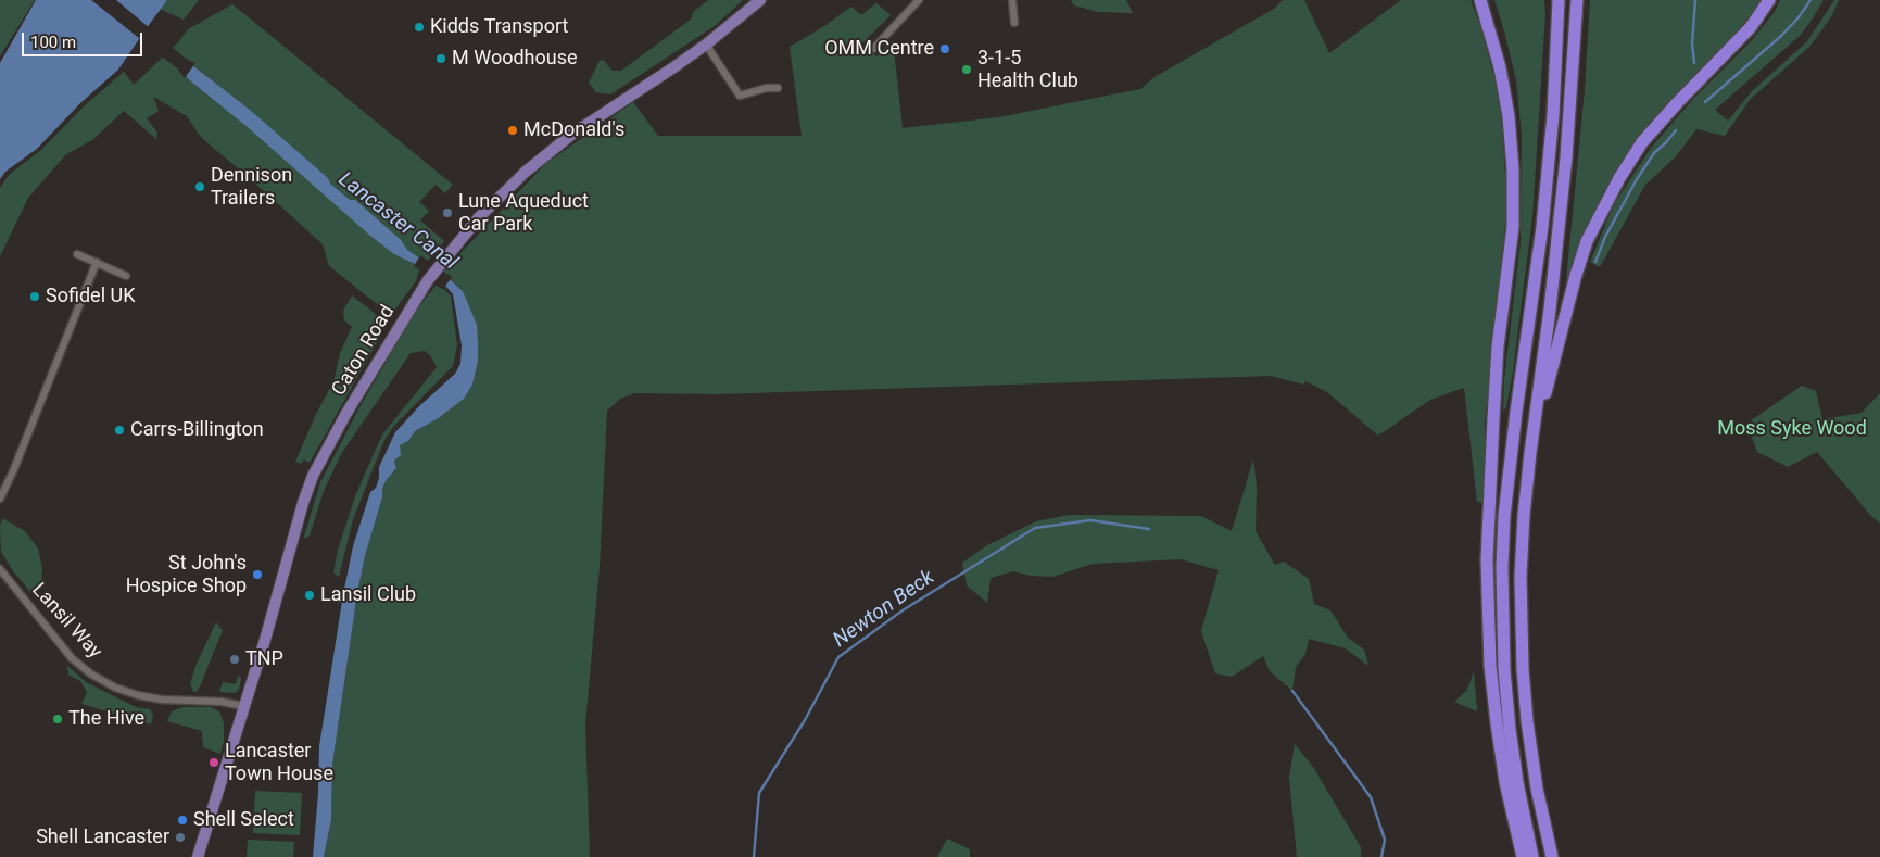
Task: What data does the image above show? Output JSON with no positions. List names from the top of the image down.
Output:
{
  "streets": {
    "main road": ["Caton Road"],
    "street": ["Lansil Way"]
  },
  "crossings": [
    ["Caton Road", "Lansil Way"]
  ],
  "water": ["Lancaster Canal", "Newton Beck"],
  "parks": ["Moss Syke Wood"],
  "places": [
    "Kidds Transport",
    "OMM Centre",
    "M Woodhouse",
    "3-1-5 Health Club",
    "McDonald's",
    "Dennison Trailers",
    "Lune Aqueduct Car Park",
    "Sofidel UK",
    "Carrs-Billington",
    "St John's Hospice Shop",
    "Lansil Club",
    "TNP",
    "The Hive",
    "Lancaster Town House",
    "Shell Select",
    "Shell Lancaster"
  ],
  "scale_bar": "100 m"
}
